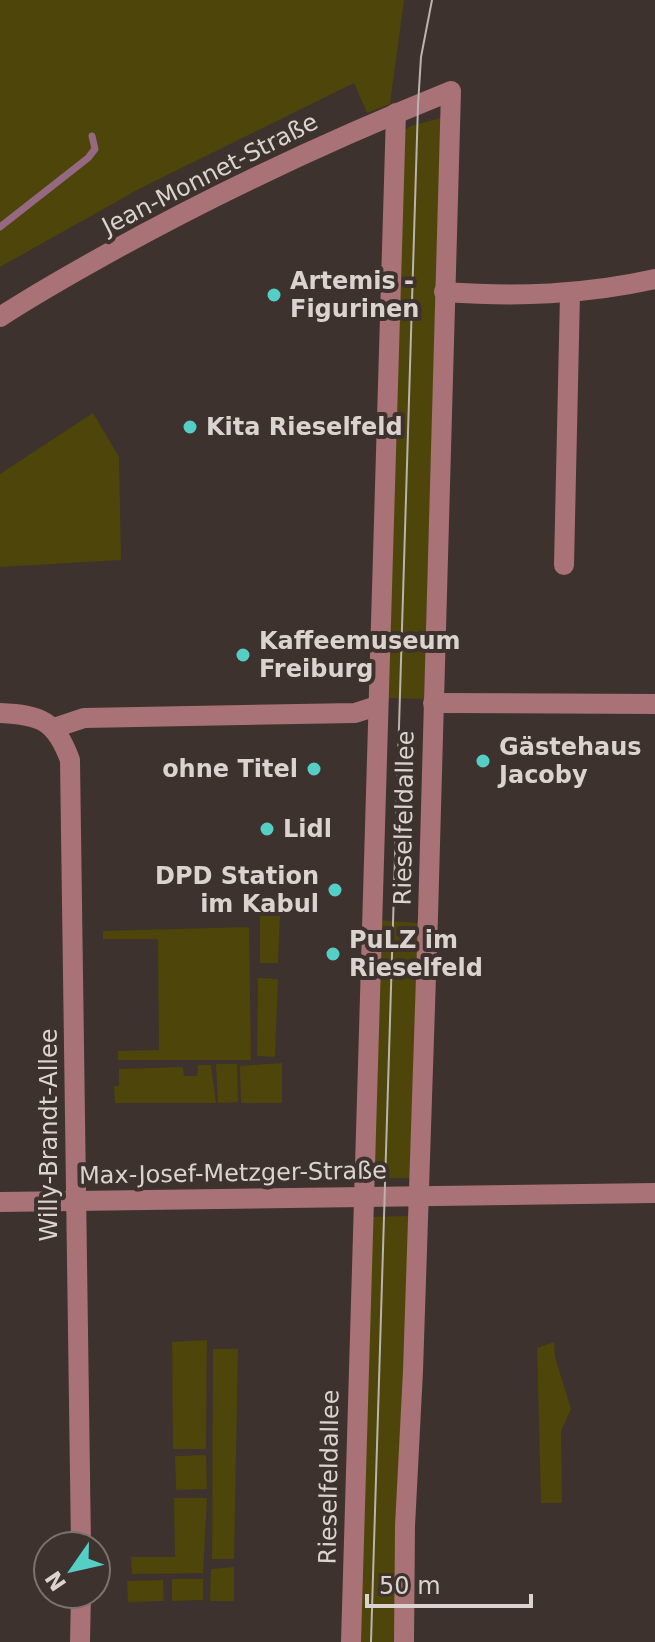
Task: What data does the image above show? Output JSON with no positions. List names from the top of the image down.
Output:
{
  "streets": {
    "street": [
      "Jean-Monnet-Straße",
      "Rieselfeldallee",
      "Willy-Brandt-Allee",
      "Max-Josef-Metzger-Straße"
    ]
  },
  "crossings": [
    ["Jean-Monnet-Straße", "Rieselfeldallee"],
    ["Rieselfeldallee", "Max-Josef-Metzger-Straße"],
    ["Willy-Brandt-Allee", "Max-Josef-Metzger-Straße"]
  ],
  "places": [
    "Artemis - Figurinen",
    "Kita Rieselfeld",
    "Kaffeemuseum Freiburg",
    "Gästehaus Jacoby",
    "ohne Titel",
    "Lidl",
    "DPD Station im Kabul",
    "PuLZ im Rieselfeld"
  ],
  "scale_bar": "50 m",
  "north": "bottom left"
}
